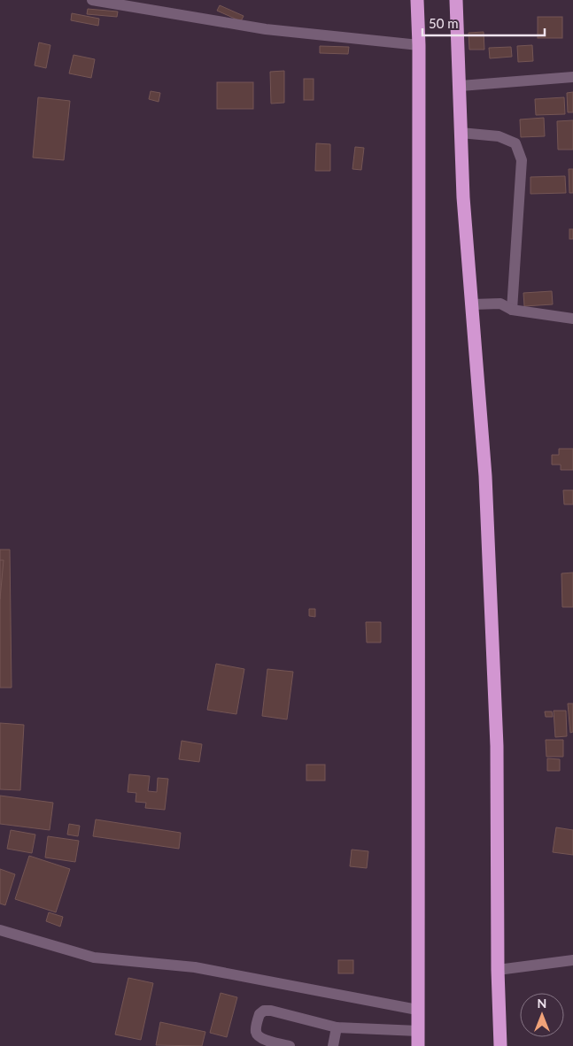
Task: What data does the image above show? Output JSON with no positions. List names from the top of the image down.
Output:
{
  "scale_bar": "50 m",
  "north": "top"
}
